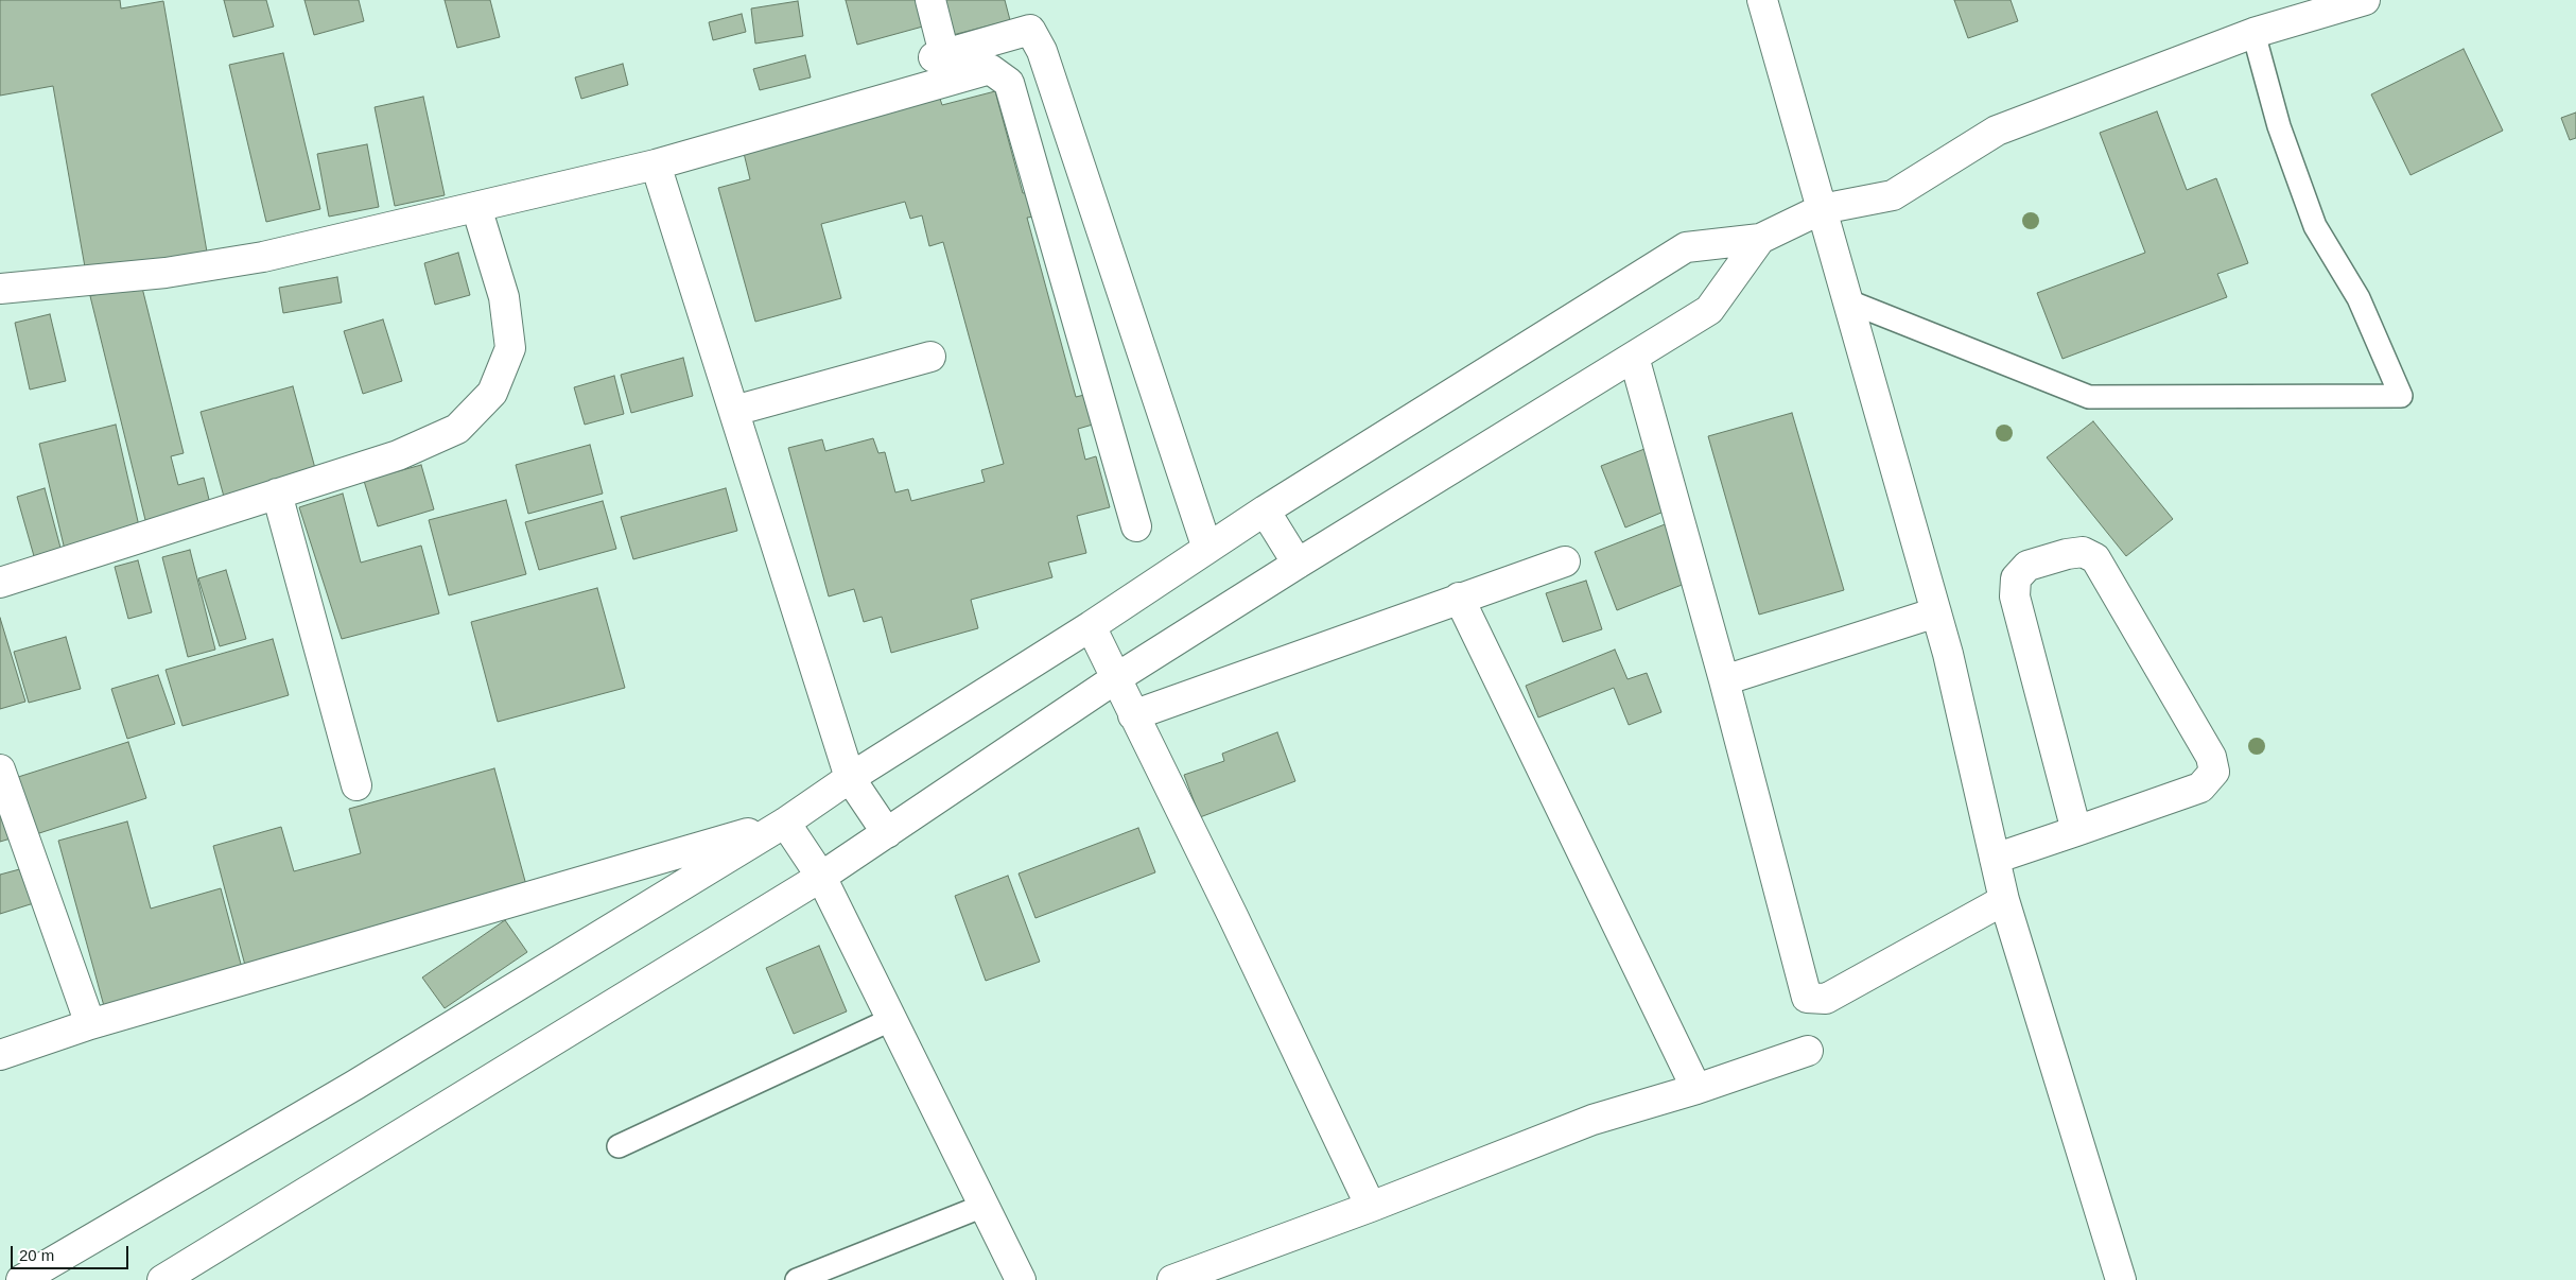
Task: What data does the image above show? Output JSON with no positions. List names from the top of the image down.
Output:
{
  "scale_bar": "20 m"
}
